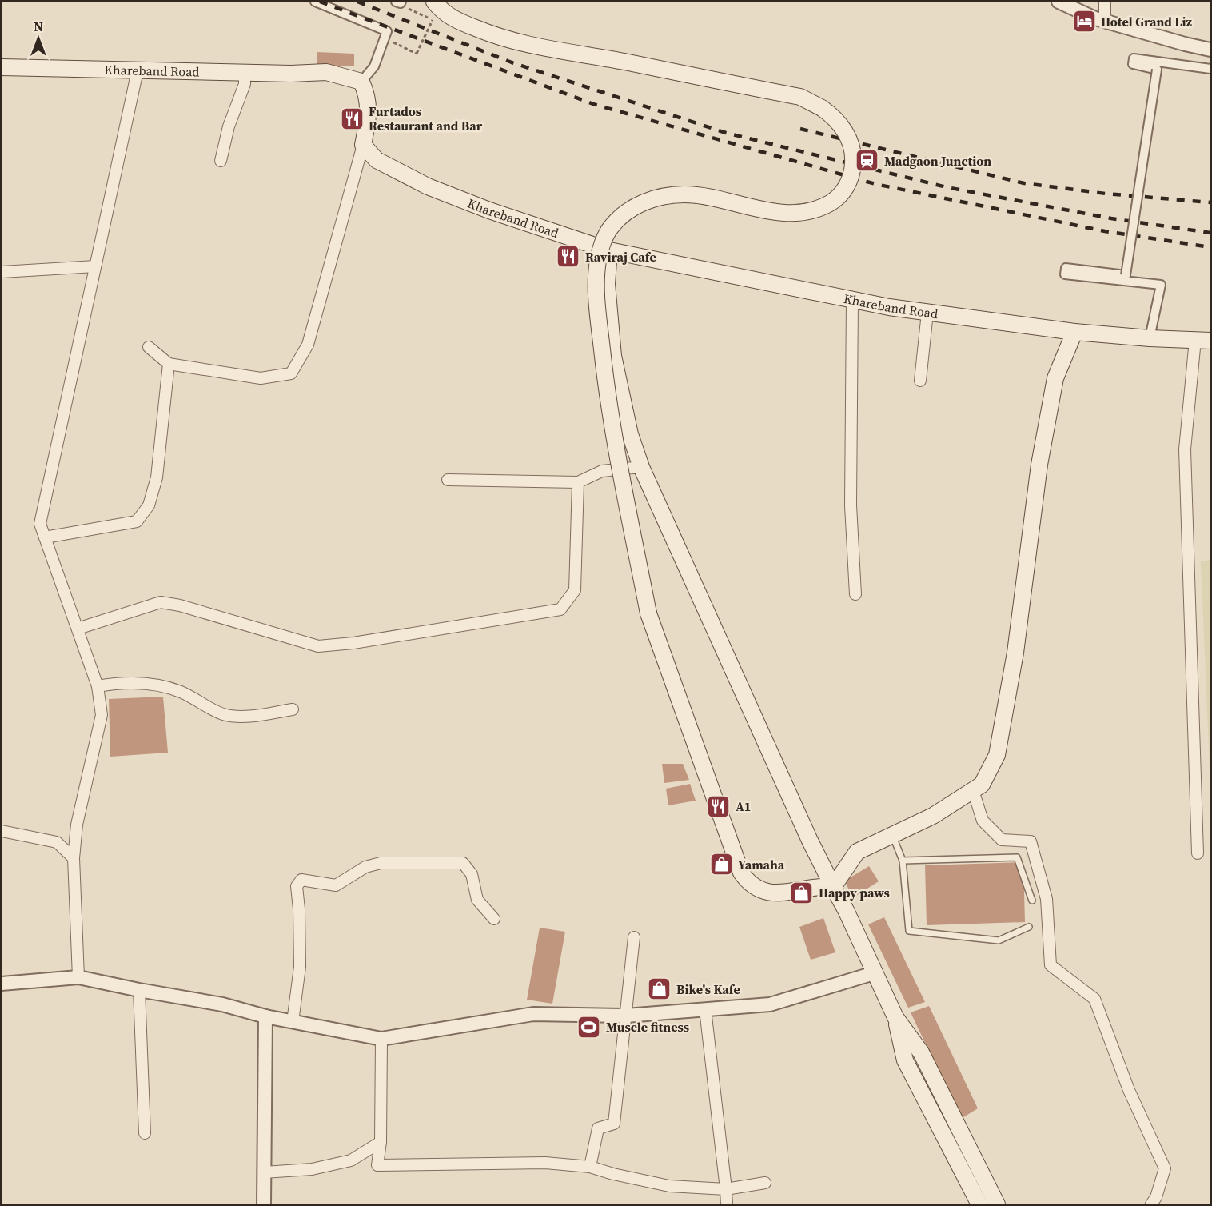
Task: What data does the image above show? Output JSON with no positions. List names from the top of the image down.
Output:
{
  "streets": {
    "main road": ["Khareband Road"]
  },
  "places": {
    "hotel": ["Hotel Grand Liz"],
    "restaurant": ["Furtados Restaurant and Bar", "Raviraj Cafe", "A1"],
    "station": ["Madgaon Junction"],
    "shop": ["Yamaha", "Happy paws", "Bike's Kafe"],
    "sports": ["Muscle fitness"]
  },
  "north": "top"
}
